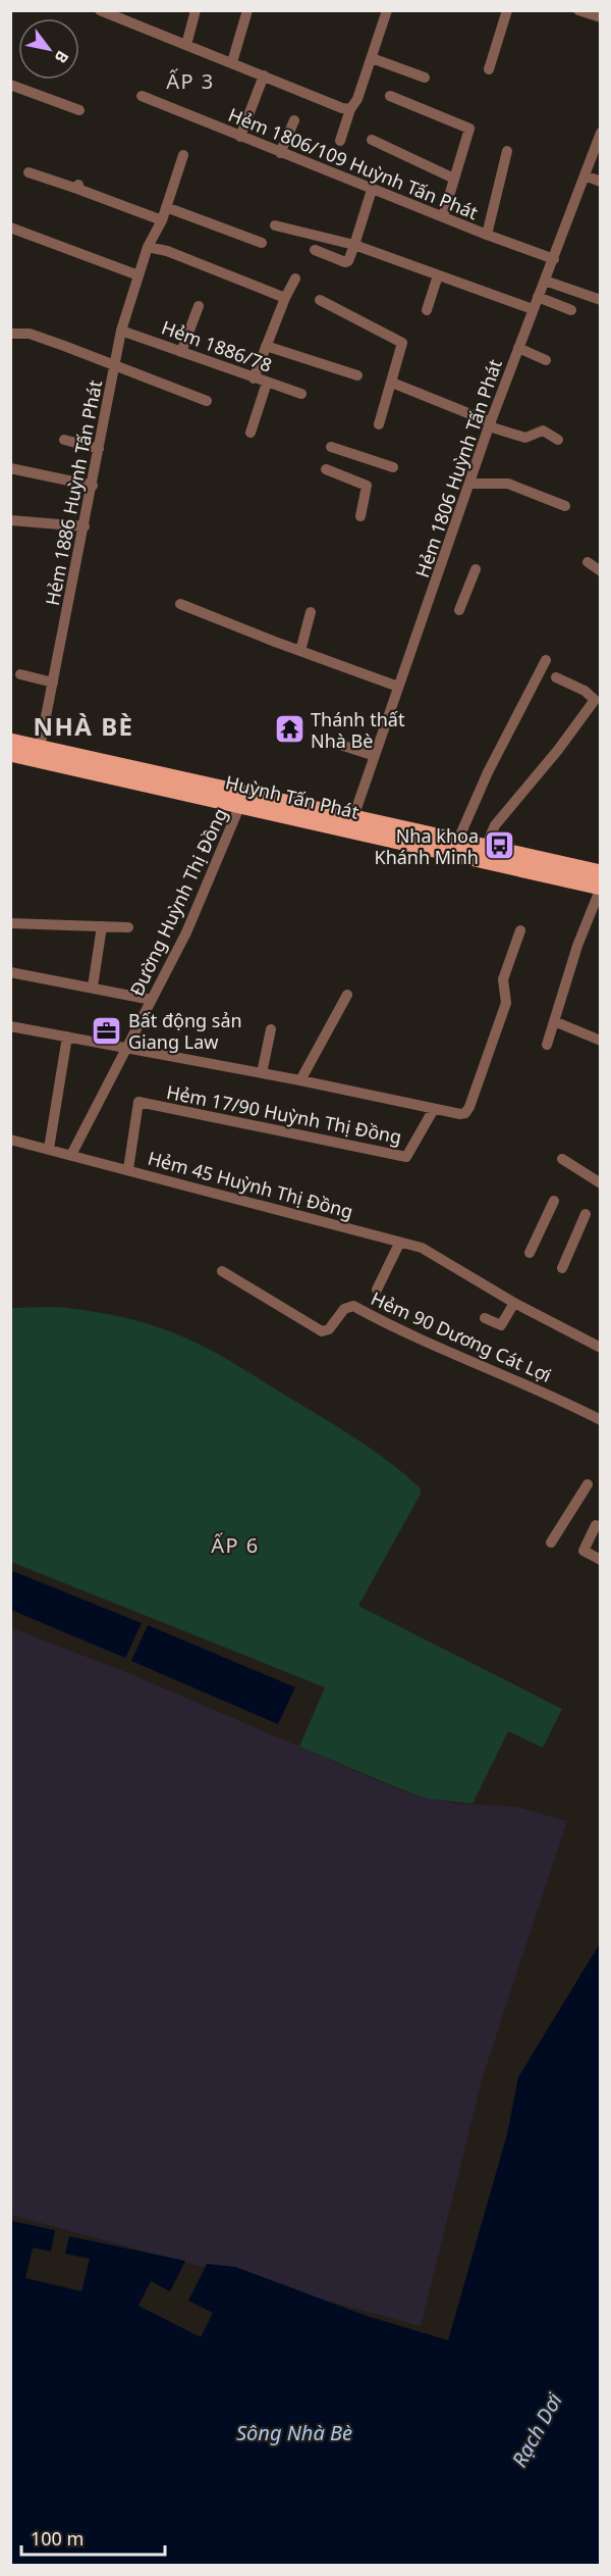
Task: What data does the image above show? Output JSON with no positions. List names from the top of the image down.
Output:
{
  "streets": {
    "main road": ["Huỳnh Tấn Phát"],
    "street": [
      "Hẻm 1806/109 Huỳnh Tấn Phát",
      "Hẻm 1886/78",
      "Hẻm 1806 Huỳnh Tấn Phát",
      "Hẻm 1886 Huỳnh Tấn Phát",
      "Đường Huỳnh Thị Đồng",
      "Hẻm 17/90 Huỳnh Thị Đồng",
      "Hẻm 45 Huỳnh Thị Đồng",
      "Hẻm 90 Dương Cát Lợi"
    ]
  },
  "crossings": [
    ["Hẻm 1806/109 Huỳnh Tấn Phát", "Hẻm 1806 Huỳnh Tấn Phát"],
    ["Hẻm 1886/78", "Hẻm 1886 Huỳnh Tấn Phát"],
    ["Hẻm 1806 Huỳnh Tấn Phát", "Huỳnh Tấn Phát"],
    ["Hẻm 1886 Huỳnh Tấn Phát", "Huỳnh Tấn Phát"],
    ["Huỳnh Tấn Phát", "Đường Huỳnh Thị Đồng"],
    ["Đường Huỳnh Thị Đồng", "Hẻm 45 Huỳnh Thị Đồng"],
    ["Hẻm 17/90 Huỳnh Thị Đồng", "Hẻm 45 Huỳnh Thị Đồng"]
  ],
  "districts": ["ẤP 3", "NHÀ BÈ", "ẤP 6"],
  "water": ["Rạch Dơi", "Sông Nhà Bè"],
  "places": {
    "temple": ["Thánh thất Nhà Bè"],
    "bus stop": ["Nha khoa Khánh Minh"],
    "office": ["Bất động sản Giang Law"]
  },
  "scale_bar": "100 m",
  "north": "bottom right"
}
